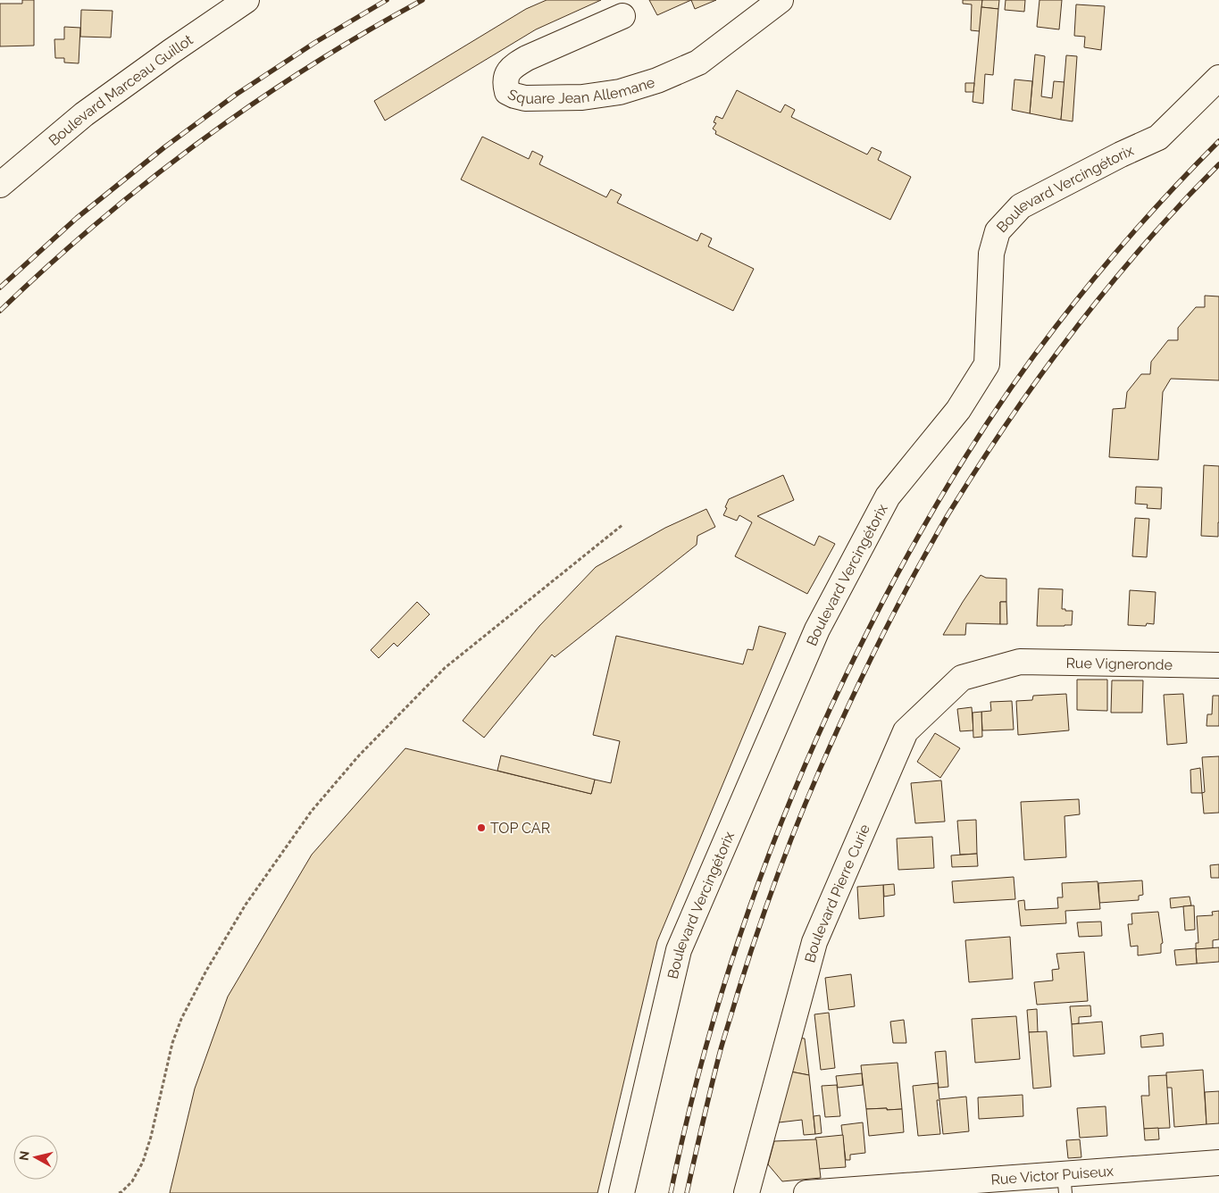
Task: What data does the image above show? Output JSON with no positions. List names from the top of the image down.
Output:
{
  "streets": {
    "street": [
      "Square Jean Allemane",
      "Boulevard Marceau Guillot",
      "Boulevard Vercingétorix",
      "Rue Vigneronde",
      "Boulevard Pierre Curie",
      "Rue Victor Puiseux"
    ]
  },
  "crossings": [
    ["Rue Vigneronde", "Boulevard Pierre Curie"]
  ],
  "places": ["TOP CAR"],
  "north": "left"
}
